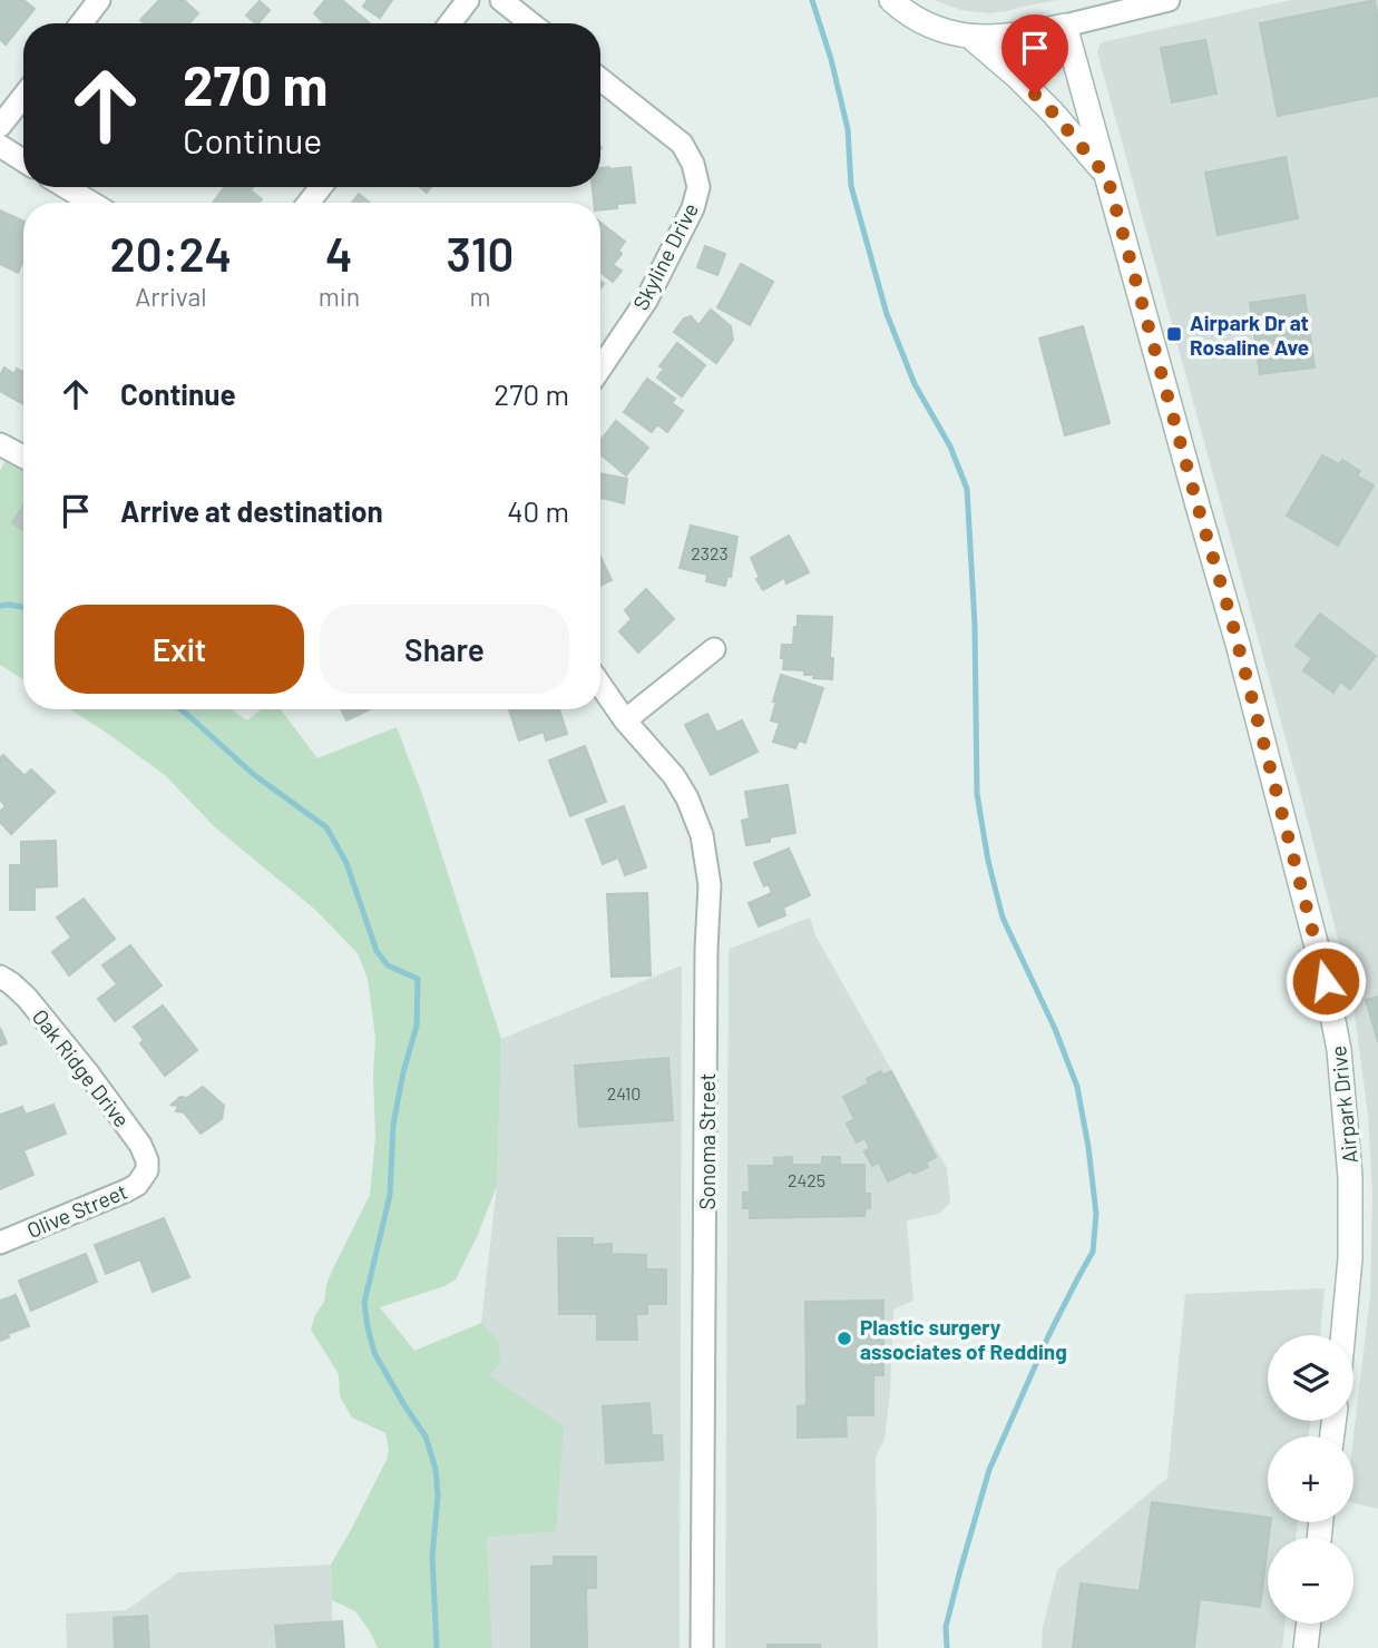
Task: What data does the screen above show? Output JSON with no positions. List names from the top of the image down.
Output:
{
  "streets": {
    "street": [
      "Skyline Drive",
      "Oak Ridge Drive",
      "Airpark Drive",
      "Sonoma Street",
      "Olive Street"
    ]
  },
  "crossings": [
    ["Oak Ridge Drive", "Olive Street"]
  ],
  "places": {
    "transit": ["Airpark Dr at Rosaline Ave"],
    "other": ["Plastic surgery associates of Redding"]
  },
  "house_numbers": ["2323", "2410", "2425"],
  "page": {
    "turn": ["270 m", "Continue"],
    "eta": [
      "20:24",
      "Arrival",
      "4",
      "min",
      "310",
      "m"
    ],
    "list": [
      {
        "name": "Continue",
        "value": "270 m"
      },
      {
        "name": "Arrive at destination",
        "value": "40 m"
      }
    ],
    "buttons": ["Exit", "Share"],
    "map_buttons": ["+", "−"]
  }
}
